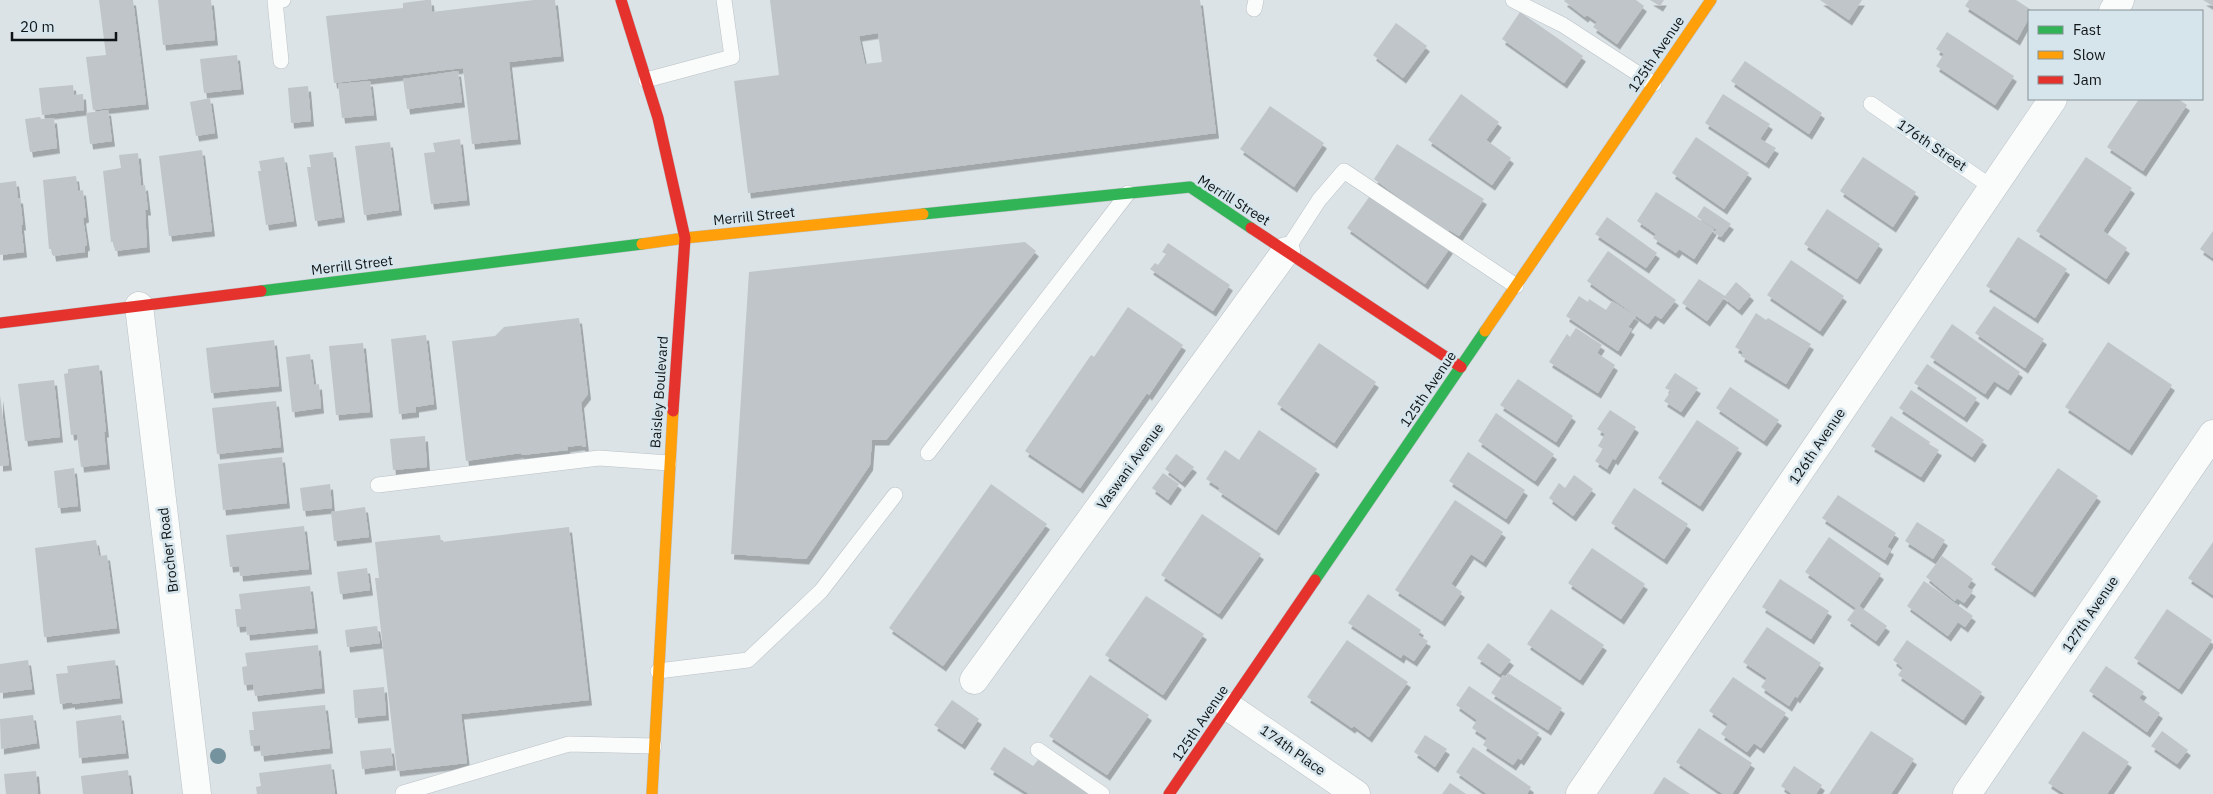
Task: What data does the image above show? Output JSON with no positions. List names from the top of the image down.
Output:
{
  "streets": {
    "street": [
      "125th Avenue",
      "Merrill Street",
      "Baisley Boulevard",
      "126th Avenue",
      "Vaswani Avenue",
      "Brocher Road",
      "127th Avenue",
      "174th Place"
    ],
    "lane": ["176th Street"]
  },
  "crossings": [
    ["125th Avenue", "Merrill Street"],
    ["125th Avenue", "174th Place"],
    ["176th Street", "126th Avenue"],
    ["Merrill Street", "Baisley Boulevard"],
    ["Merrill Street", "Vaswani Avenue"],
    ["Merrill Street", "Brocher Road"]
  ],
  "legend": ["Fast", "Slow", "Jam"],
  "scale_bar": "20 m"
}
